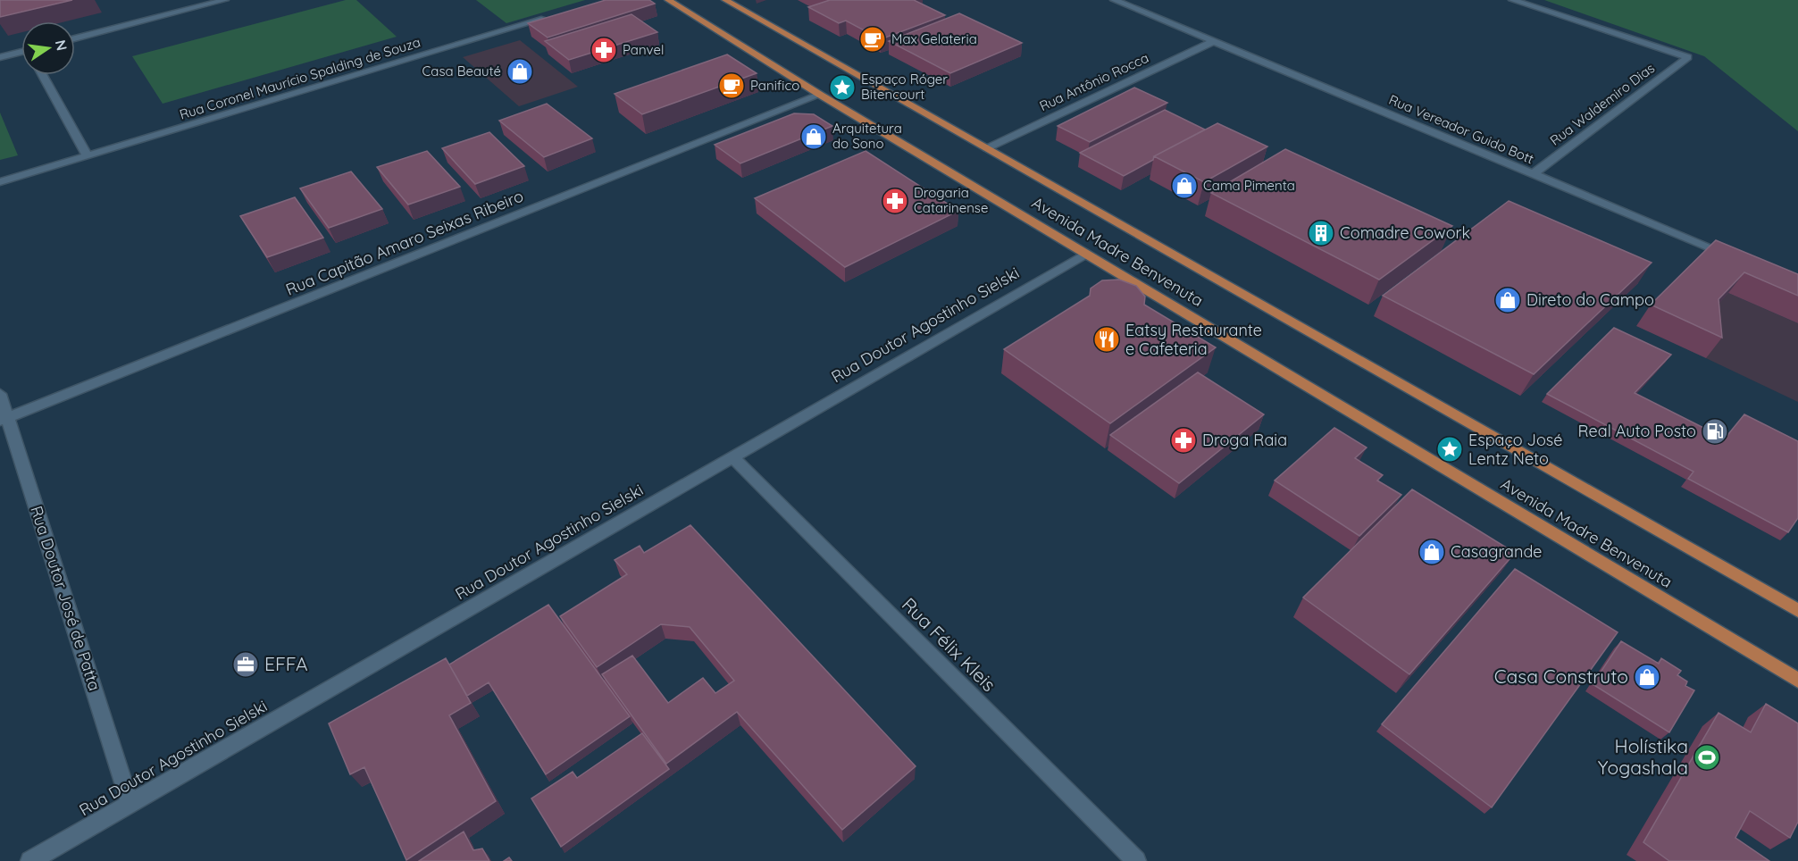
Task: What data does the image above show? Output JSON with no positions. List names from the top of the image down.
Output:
{
  "streets": {
    "main road": ["Avenida Madre Benvenuta"],
    "street": [
      "Rua Coronel Maurício Spalding de Souza",
      "Rua Antônio Rocca",
      "Rua Waldemiro Dias",
      "Rua Vereador Guido Bott",
      "Rua Capitão Amaro Seixas Ribeiro",
      "Rua Doutor Agostinho Sielski",
      "Rua Doutor José de Patta",
      "Rua Félix Kleis"
    ]
  },
  "crossings": [
    ["Rua Antônio Rocca", "Rua Vereador Guido Bott"],
    ["Rua Antônio Rocca", "Avenida Madre Benvenuta"],
    ["Rua Waldemiro Dias", "Rua Vereador Guido Bott"],
    ["Rua Capitão Amaro Seixas Ribeiro", "Avenida Madre Benvenuta"],
    ["Rua Capitão Amaro Seixas Ribeiro", "Rua Doutor José de Patta"],
    ["Avenida Madre Benvenuta", "Rua Doutor Agostinho Sielski"],
    ["Rua Doutor Agostinho Sielski", "Rua Doutor José de Patta"],
    ["Rua Doutor Agostinho Sielski", "Rua Félix Kleis"]
  ],
  "places": {
    "cafe": ["Max Gelateria", "Panifico"],
    "pharmacy": ["Panvel", "Drogaria Catarinense", "Droga Raia"],
    "shop": [
      "Casa Beauté",
      "Arquitetura do Sono",
      "Cama Pimenta",
      "Direto do Campo",
      "Casagrande",
      "Casa Construto"
    ],
    "place": ["Espaço Róger Bitencourt", "Espaço José Lentz Neto"],
    "building": ["Comadre Cowork"],
    "restaurant": ["Eatsy Restaurante e Cafeteria"],
    "fuel station": ["Real Auto Posto"],
    "office": ["EFFA"],
    "sports": ["Holístika Yogashala"]
  },
  "north": "right"
}
